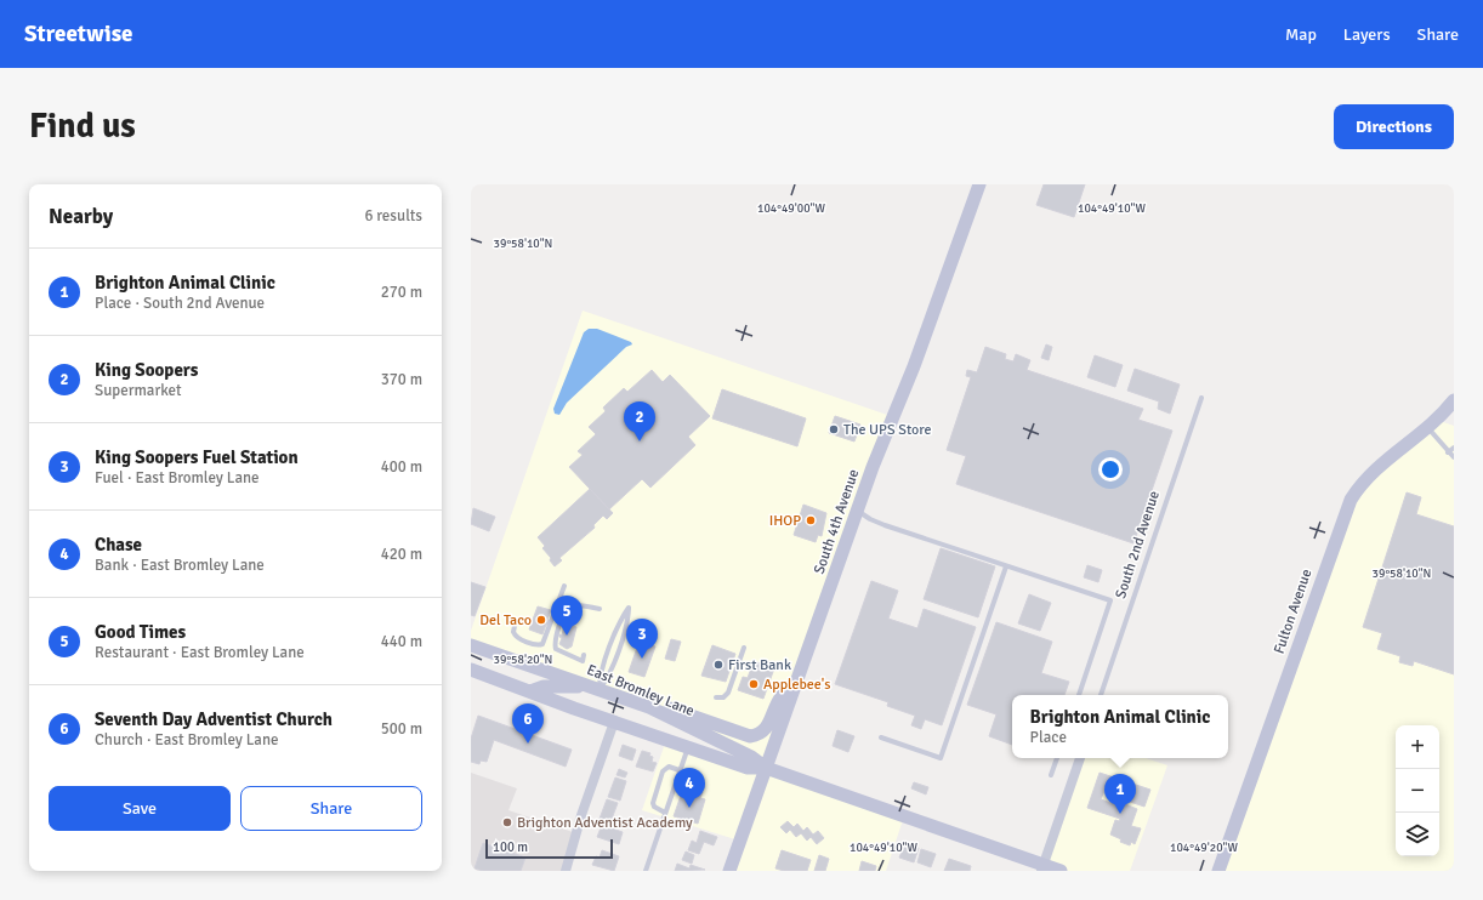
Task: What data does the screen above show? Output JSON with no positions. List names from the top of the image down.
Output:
{
  "streets": {
    "main road": ["South 4th Avenue", "Fulton Avenue", "East Bromley Lane"],
    "lane": ["South 2nd Avenue"]
  },
  "crossings": [
    ["South 4th Avenue", "East Bromley Lane"]
  ],
  "places": [
    "The UPS Store",
    "IHOP",
    "Del Taco",
    "First Bank",
    "Applebee's",
    "Brighton Adventist Academy"
  ],
  "scale_bar": "100 m",
  "page": {
    "header": "Streetwise",
    "nav": ["Map", "Layers", "Share"],
    "buttons": [
      "Directions",
      ["Save", "Share"]
    ],
    "title": "Find us",
    "heading": ["Nearby", "6 results"],
    "list": [
      {
        "mark": "1",
        "name": "Brighton Animal Clinic",
        "note": "Place · South 2nd Avenue",
        "value": "270 m"
      },
      {
        "mark": "2",
        "name": "King Soopers",
        "note": "Supermarket",
        "value": "370 m"
      },
      {
        "mark": "3",
        "name": "King Soopers Fuel Station",
        "note": "Fuel · East Bromley Lane",
        "value": "400 m"
      },
      {
        "mark": "4",
        "name": "Chase",
        "note": "Bank · East Bromley Lane",
        "value": "420 m"
      },
      {
        "mark": "5",
        "name": "Good Times",
        "note": "Restaurant · East Bromley Lane",
        "value": "440 m"
      },
      {
        "mark": "6",
        "name": "Seventh Day Adventist Church",
        "note": "Church · East Bromley Lane",
        "value": "500 m"
      }
    ],
    "pins": [
      "2",
      "5",
      "3",
      "6",
      "4",
      "1"
    ],
    "popup": ["Brighton Animal Clinic", "Place"],
    "map_buttons": ["+", "−"],
    "scale": "100 m"
  },
  "coordinates": [
    "104°49'10\"W",
    "104°49'00\"W",
    "39°58'10\"N",
    "39°58'20\"N",
    "104°49'20\"W"
  ]
}
